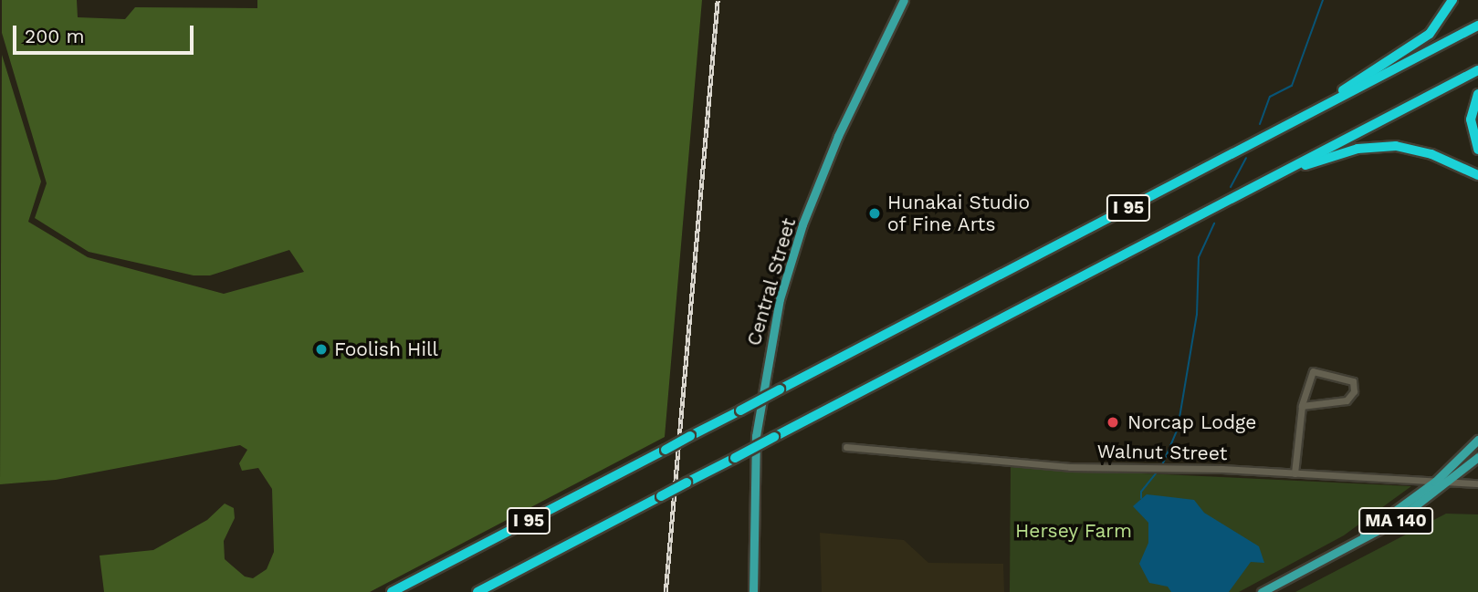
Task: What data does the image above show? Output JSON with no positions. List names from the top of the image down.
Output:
{
  "streets": {
    "highway": ["I 95"],
    "main road": ["Central Street", "MA 140"],
    "street": ["Walnut Street"]
  },
  "crossings": [
    ["Walnut Street", "MA 140"]
  ],
  "parks": ["Hersey Farm"],
  "places": ["Hunakai Studio of Fine Arts", "Foolish Hill", "Norcap Lodge"],
  "scale_bar": "200 m"
}
